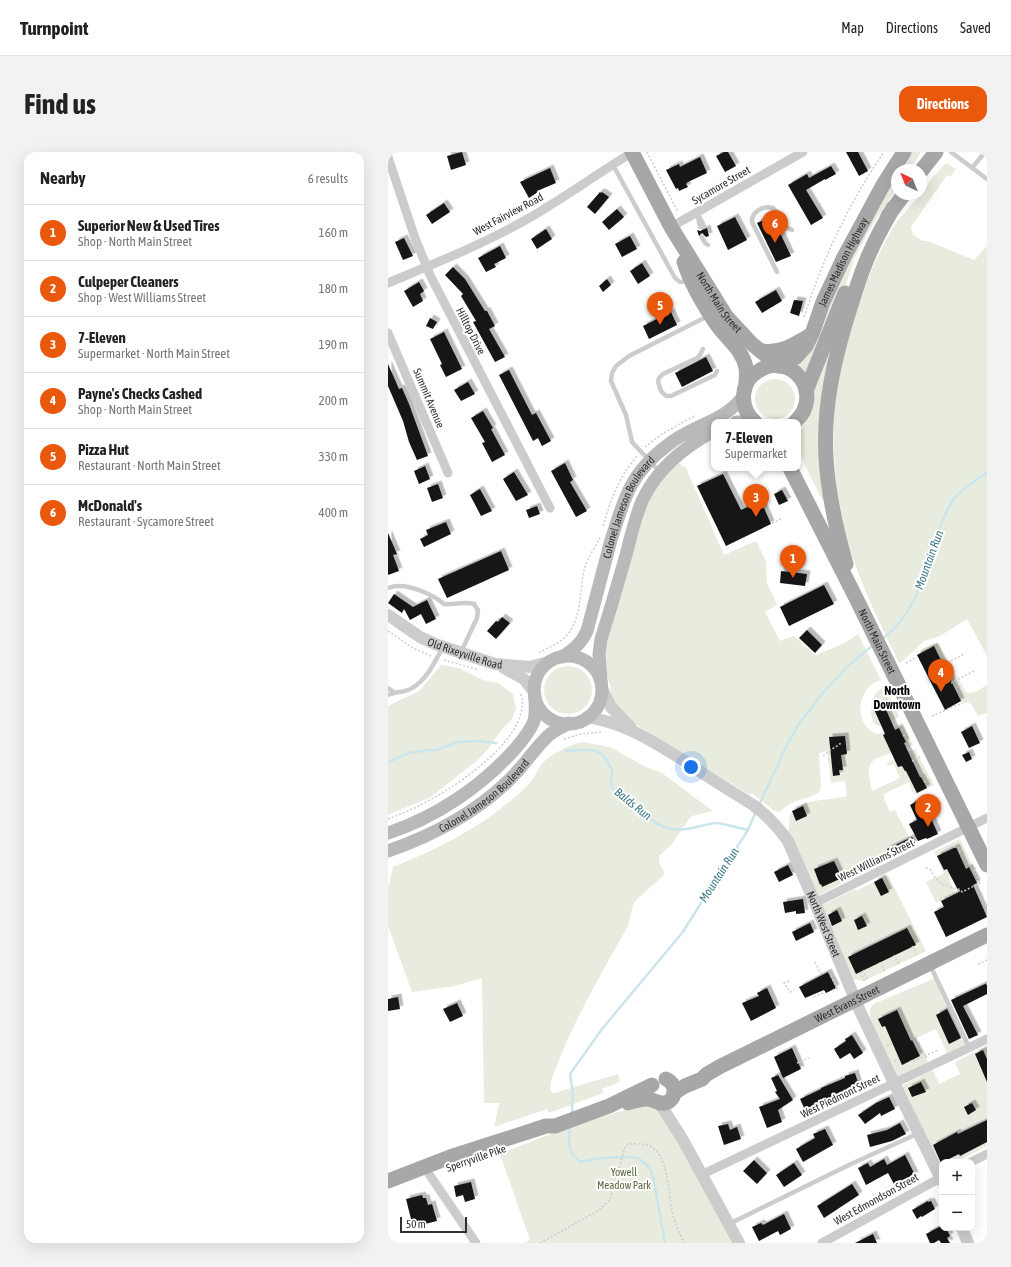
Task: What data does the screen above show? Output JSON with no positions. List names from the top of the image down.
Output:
{
  "streets": {
    "main road": [
      "James Madison Highway",
      "North Main Street",
      "Colonel Jameson Boulevard",
      "West Evans Street",
      "Sperryville Pike"
    ],
    "street": [
      "Sycamore Street",
      "West Fairview Road",
      "Hilltop Drive",
      "Summit Avenue",
      "Old Rixeyville Road",
      "West Williams Street",
      "North West Street",
      "West Piedmont Street",
      "West Edmondson Street"
    ]
  },
  "crossings": [
    ["Sycamore Street", "North Main Street"],
    ["West Fairview Road", "North Main Street"],
    ["West Fairview Road", "Hilltop Drive"],
    ["James Madison Highway", "North Main Street"],
    ["North Main Street", "Colonel Jameson Boulevard"],
    ["North Main Street", "West Williams Street"],
    ["Colonel Jameson Boulevard", "Old Rixeyville Road"],
    ["Colonel Jameson Boulevard", "North West Street"],
    ["Old Rixeyville Road", "North West Street"],
    ["West Williams Street", "North West Street"],
    ["North West Street", "West Evans Street"],
    ["North West Street", "West Piedmont Street"],
    ["West Evans Street", "Sperryville Pike"]
  ],
  "districts": ["North Downtown"],
  "water": ["Mountain Run", "Balds Run"],
  "parks": ["Yowell Meadow Park"],
  "scale_bar": "50 m",
  "north": "top left",
  "page": {
    "header": "Turnpoint",
    "nav": ["Map", "Directions", "Saved"],
    "buttons": "Directions",
    "title": "Find us",
    "heading": ["Nearby", "6 results"],
    "list": [
      {
        "mark": "1",
        "name": "Superior New & Used Tires",
        "note": "Shop · North Main Street",
        "value": "160 m"
      },
      {
        "mark": "2",
        "name": "Culpeper Cleaners",
        "note": "Shop · West Williams Street",
        "value": "180 m"
      },
      {
        "mark": "3",
        "name": "7-Eleven",
        "note": "Supermarket · North Main Street",
        "value": "190 m"
      },
      {
        "mark": "4",
        "name": "Payne's Checks Cashed",
        "note": "Shop · North Main Street",
        "value": "200 m"
      },
      {
        "mark": "5",
        "name": "Pizza Hut",
        "note": "Restaurant · North Main Street",
        "value": "330 m"
      },
      {
        "mark": "6",
        "name": "McDonald's",
        "note": "Restaurant · Sycamore Street",
        "value": "400 m"
      }
    ],
    "pins": [
      "6",
      "5",
      "3",
      "1",
      "4",
      "2"
    ],
    "popup": ["7-Eleven", "Supermarket"],
    "map_buttons": ["+", "−"],
    "scale": "50 m"
  }
}
